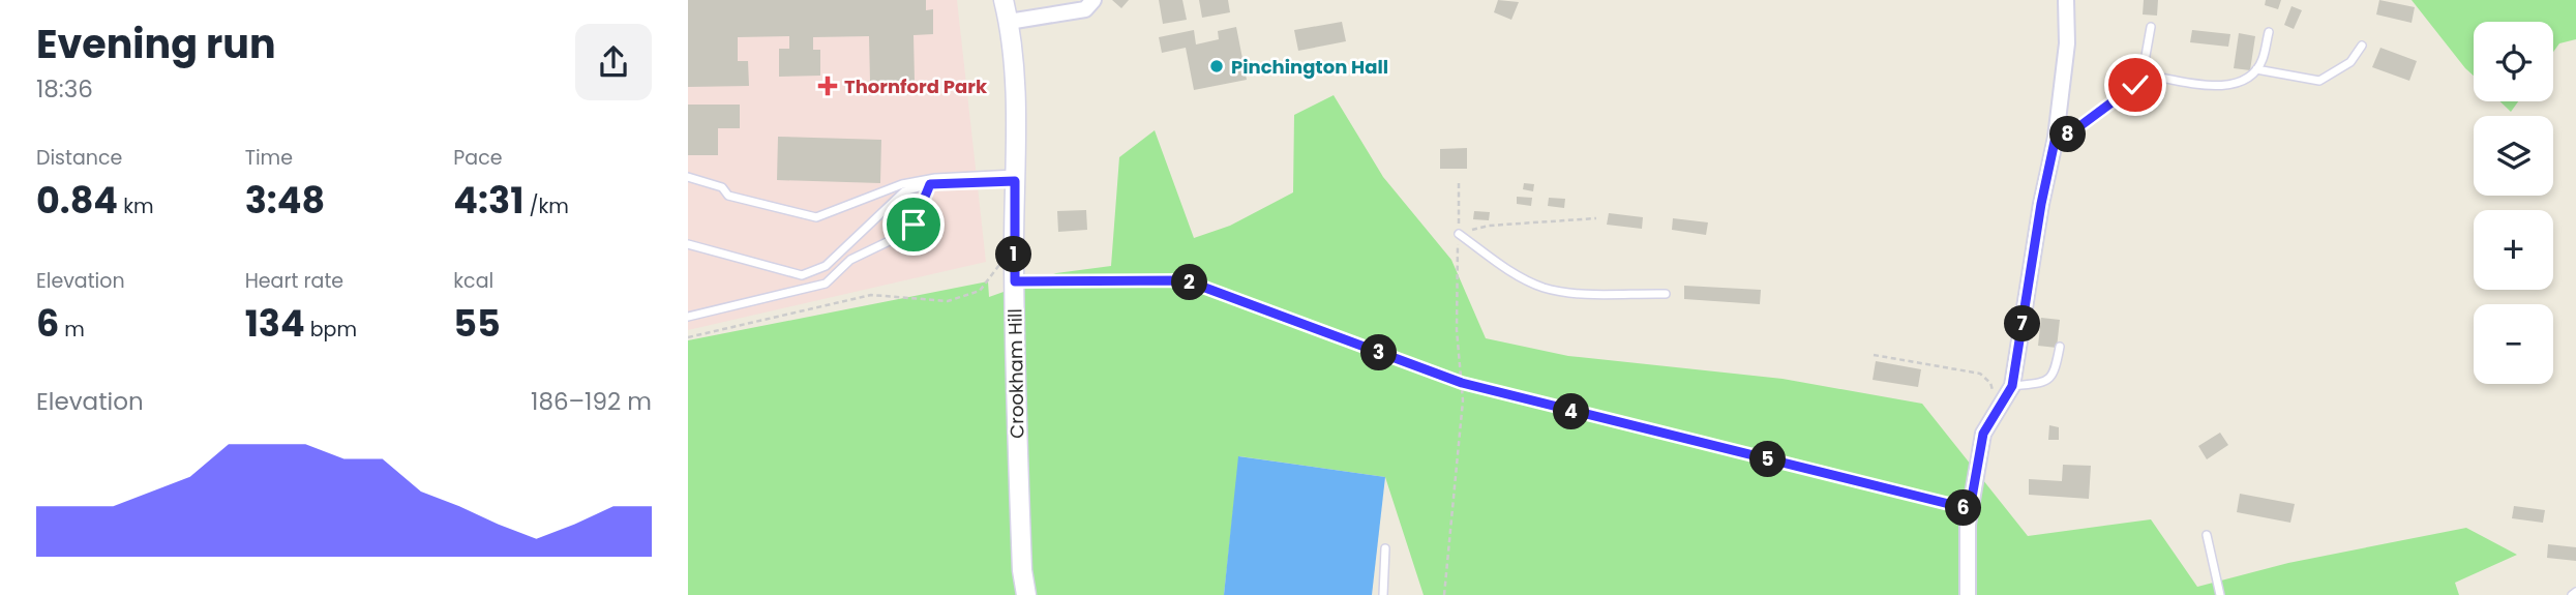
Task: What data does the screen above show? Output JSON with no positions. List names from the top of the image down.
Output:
{
  "streets": {
    "street": ["Crookham Hill"]
  },
  "places": {
    "other": ["Pinchington Hall"],
    "health": ["Thornford Park"]
  },
  "page": {
    "heading": ["Evening run", "18:36"],
    "map_buttons": ["+", "−"],
    "pins": [
      "8",
      "1",
      "2",
      "7",
      "3",
      "4",
      "5",
      "6"
    ],
    "stats": [
      ["Distance", "0.84 km"],
      ["Time", "3:48"],
      ["Pace", "4:31 /km"],
      ["Elevation", "6 m"],
      ["Heart rate", "134 bpm"],
      ["kcal", "55"]
    ],
    "chart": ["Elevation", "186–192 m"]
  }
}
